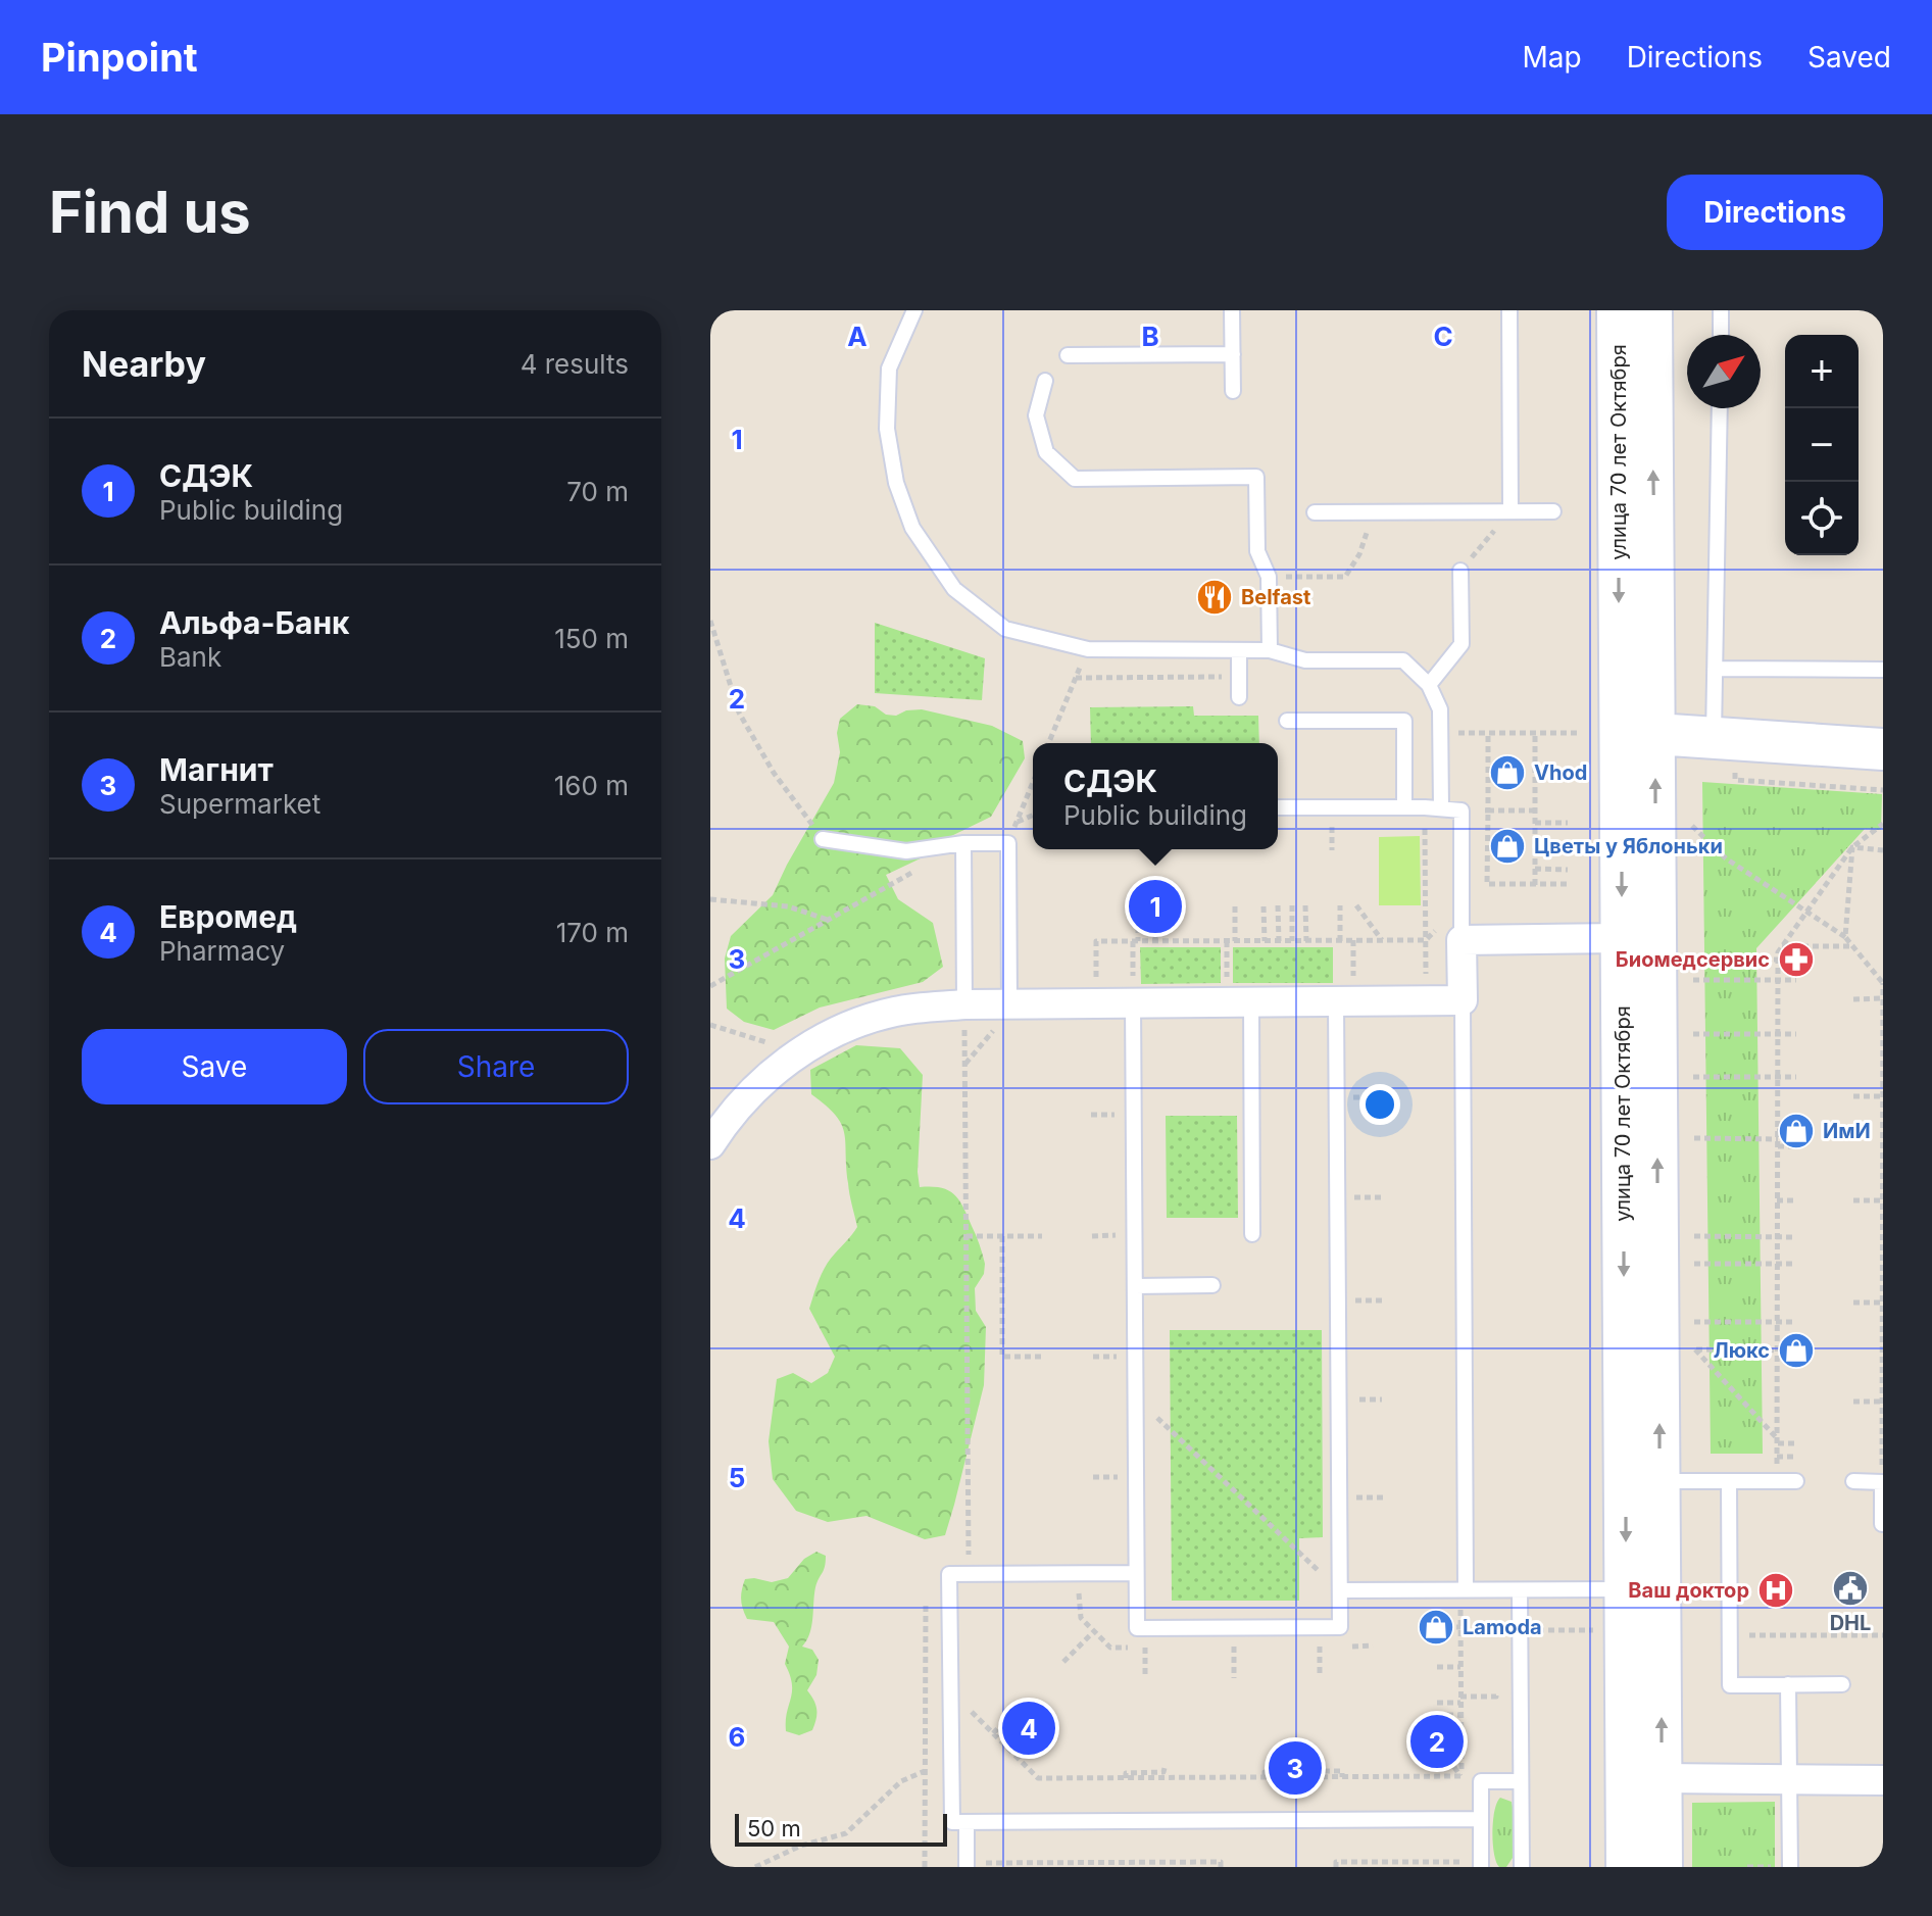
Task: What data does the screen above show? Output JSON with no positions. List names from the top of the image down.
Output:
{
  "streets": {
    "main road": ["улица 70 лет Октября"]
  },
  "places": {
    "restaurant": ["Belfast"],
    "shop": [
      "Vhod",
      "Цветы у Яблоньки",
      "ИмИ",
      "Люкс",
      "Lamoda"
    ],
    "pharmacy": ["Биомедсервис"],
    "public building": ["DHL"],
    "hospital": ["Ваш доктор"]
  },
  "scale_bar": "50 m",
  "north": "top right",
  "page": {
    "header": "Pinpoint",
    "nav": ["Map", "Directions", "Saved"],
    "buttons": [
      "Directions",
      ["Save", "Share"]
    ],
    "title": "Find us",
    "heading": ["Nearby", "4 results"],
    "map_buttons": ["+", "−"],
    "list": [
      {
        "mark": "1",
        "name": "СДЭК",
        "note": "Public building",
        "value": "70 m"
      },
      {
        "mark": "2",
        "name": "Альфа-Банк",
        "note": "Bank",
        "value": "150 m"
      },
      {
        "mark": "3",
        "name": "Магнит",
        "note": "Supermarket",
        "value": "160 m"
      },
      {
        "mark": "4",
        "name": "Евромед",
        "note": "Pharmacy",
        "value": "170 m"
      }
    ],
    "popup": ["СДЭК", "Public building"],
    "pins": [
      "1",
      "4",
      "2",
      "3"
    ],
    "scale": "50 m"
  },
  "grid": {
    "columns": ["A", "B", "C"],
    "rows": [
      "1",
      "2",
      "3",
      "4",
      "5",
      "6"
    ]
  }
}
